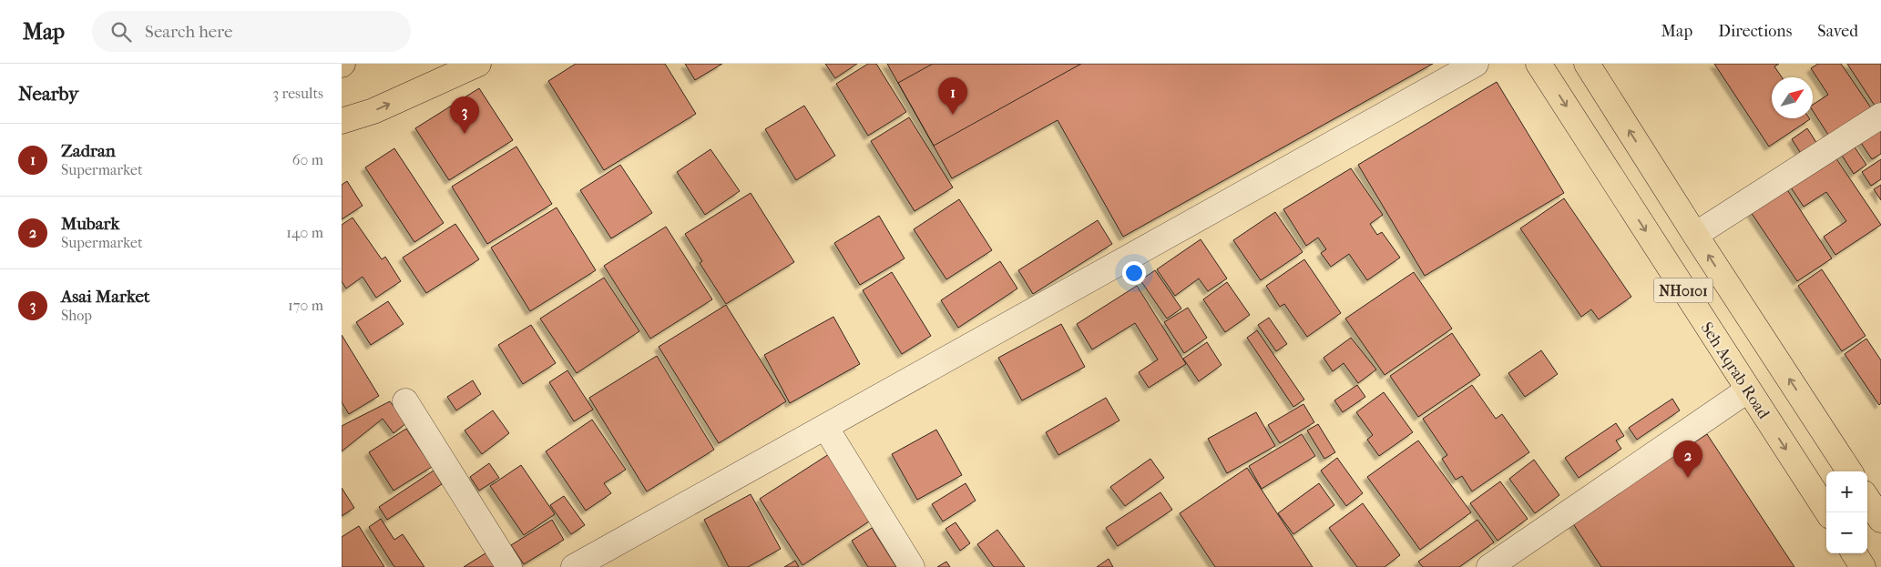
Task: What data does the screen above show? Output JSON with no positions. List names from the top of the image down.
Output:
{
  "streets": {
    "highway": ["NH0101", "Seh Aqrab Road"]
  },
  "north": "top right",
  "page": {
    "header": "Map",
    "search": "Search here",
    "nav": ["Map", "Directions", "Saved"],
    "heading": ["Nearby", "3 results"],
    "pins": ["1", "3", "2"],
    "list": [
      {
        "mark": "1",
        "name": "Zadran",
        "note": "Supermarket",
        "value": "60 m"
      },
      {
        "mark": "2",
        "name": "Mubark",
        "note": "Supermarket",
        "value": "140 m"
      },
      {
        "mark": "3",
        "name": "Asai Market",
        "note": "Shop",
        "value": "170 m"
      }
    ],
    "map_buttons": ["+", "−"]
  }
}
